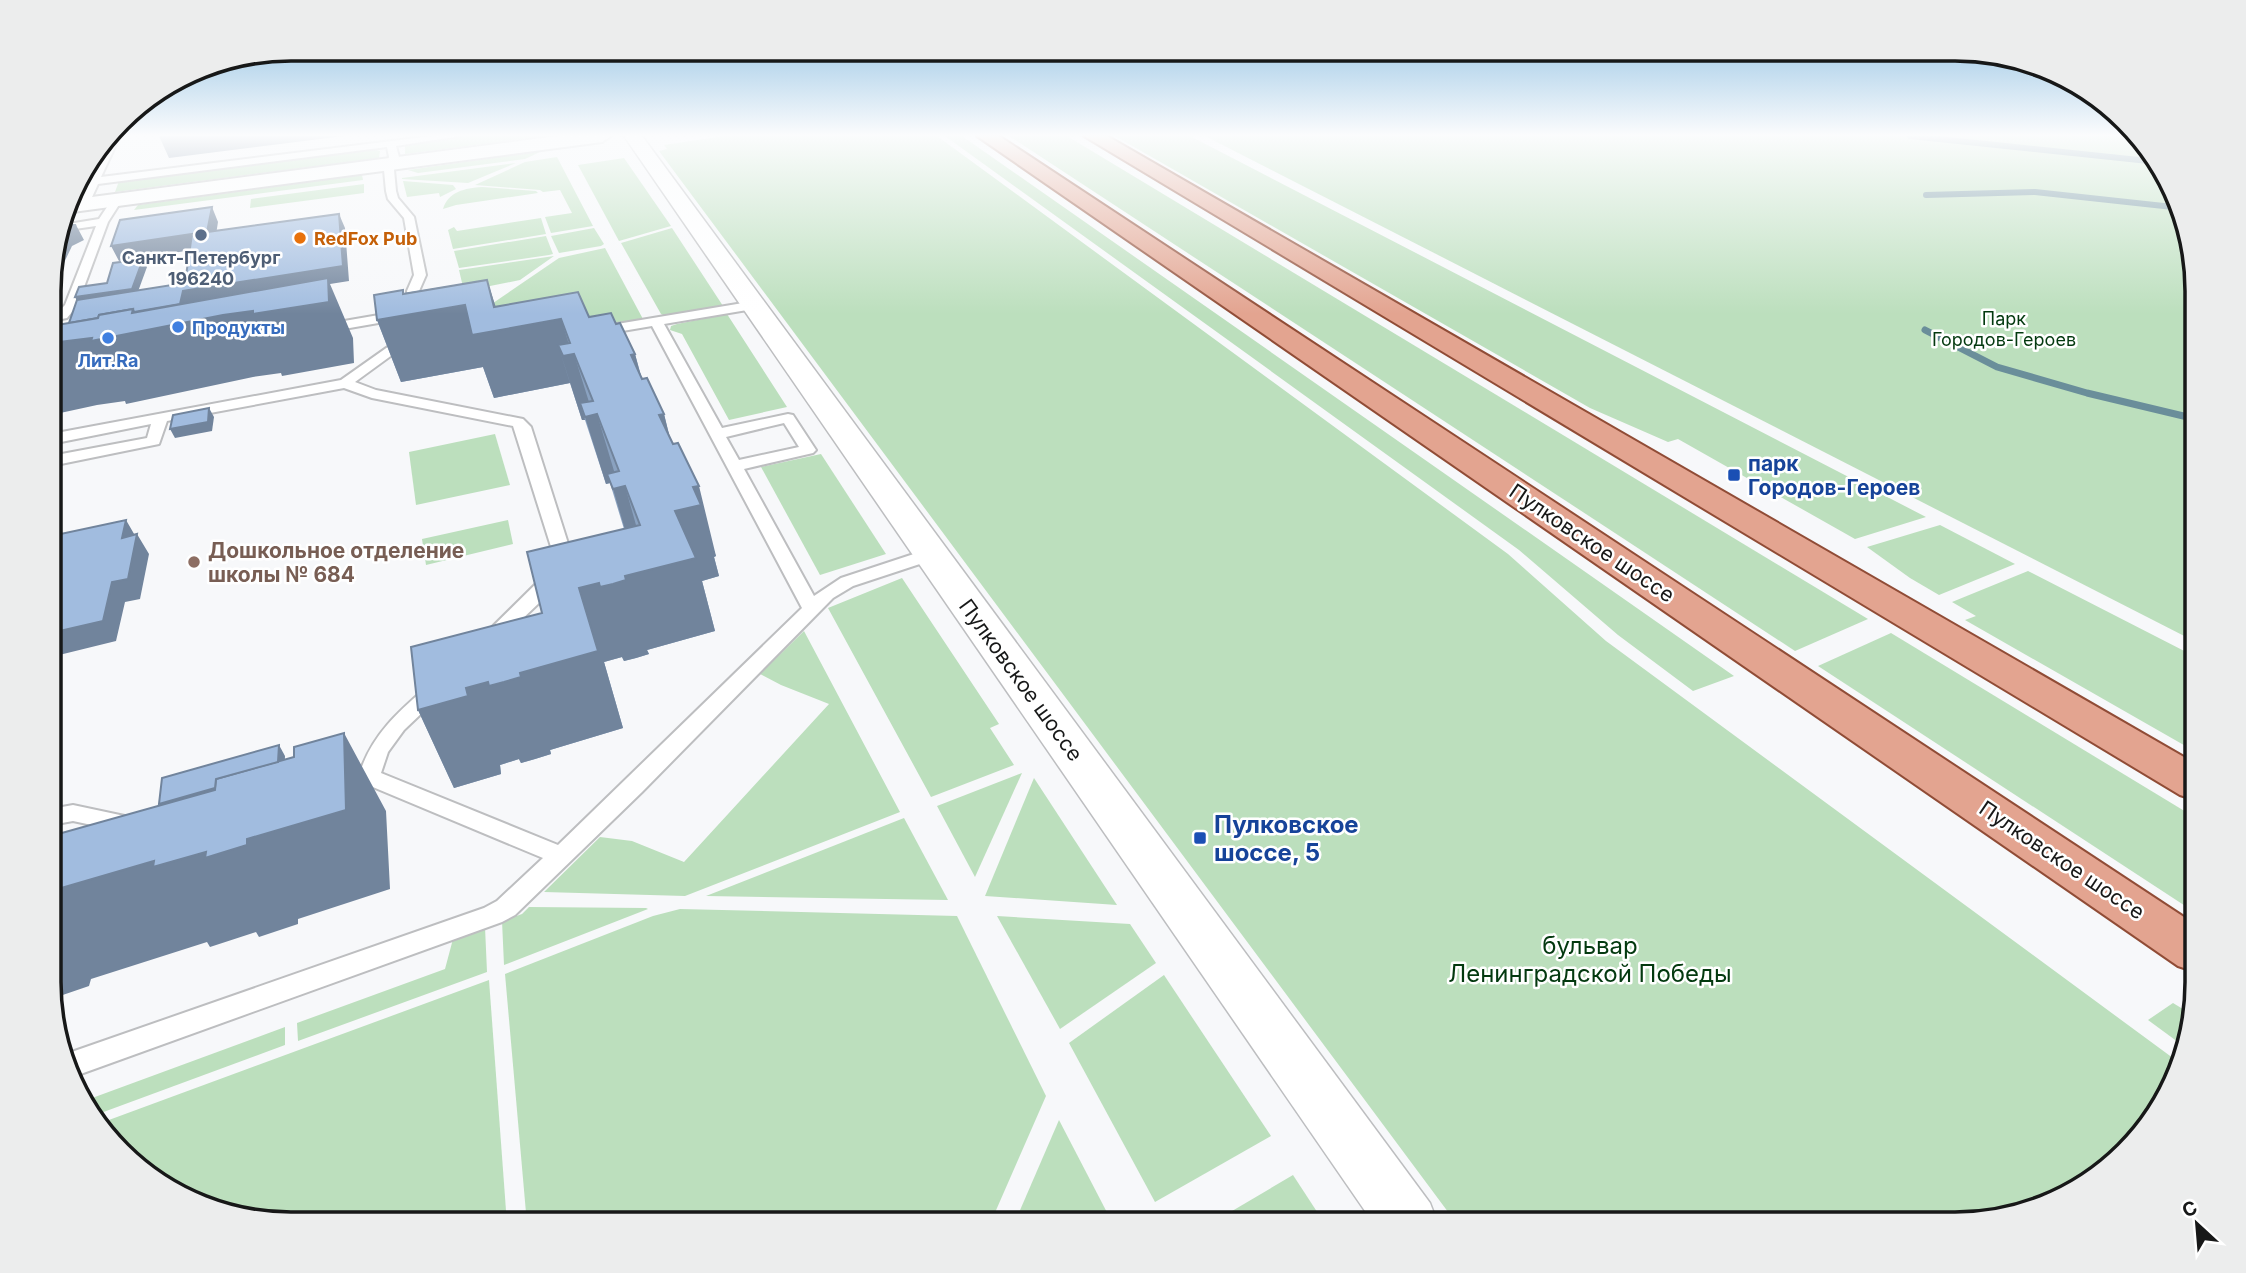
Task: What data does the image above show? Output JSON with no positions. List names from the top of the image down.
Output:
{
  "streets": {
    "main road": ["Пулковское шоссе"]
  },
  "parks": ["Парк Городов-Героев", "бульвар Ленинградской Победы"],
  "places": {
    "other": [
      "Санкт-Петербург 196240",
      "RedFox Pub",
      "Продукты",
      "Лит.Ra",
      "Дошкольное отделение школы № 684"
    ],
    "transit": ["парк Городов-Героев", "Пулковское шоссе, 5"]
  },
  "north": "top left"
}
